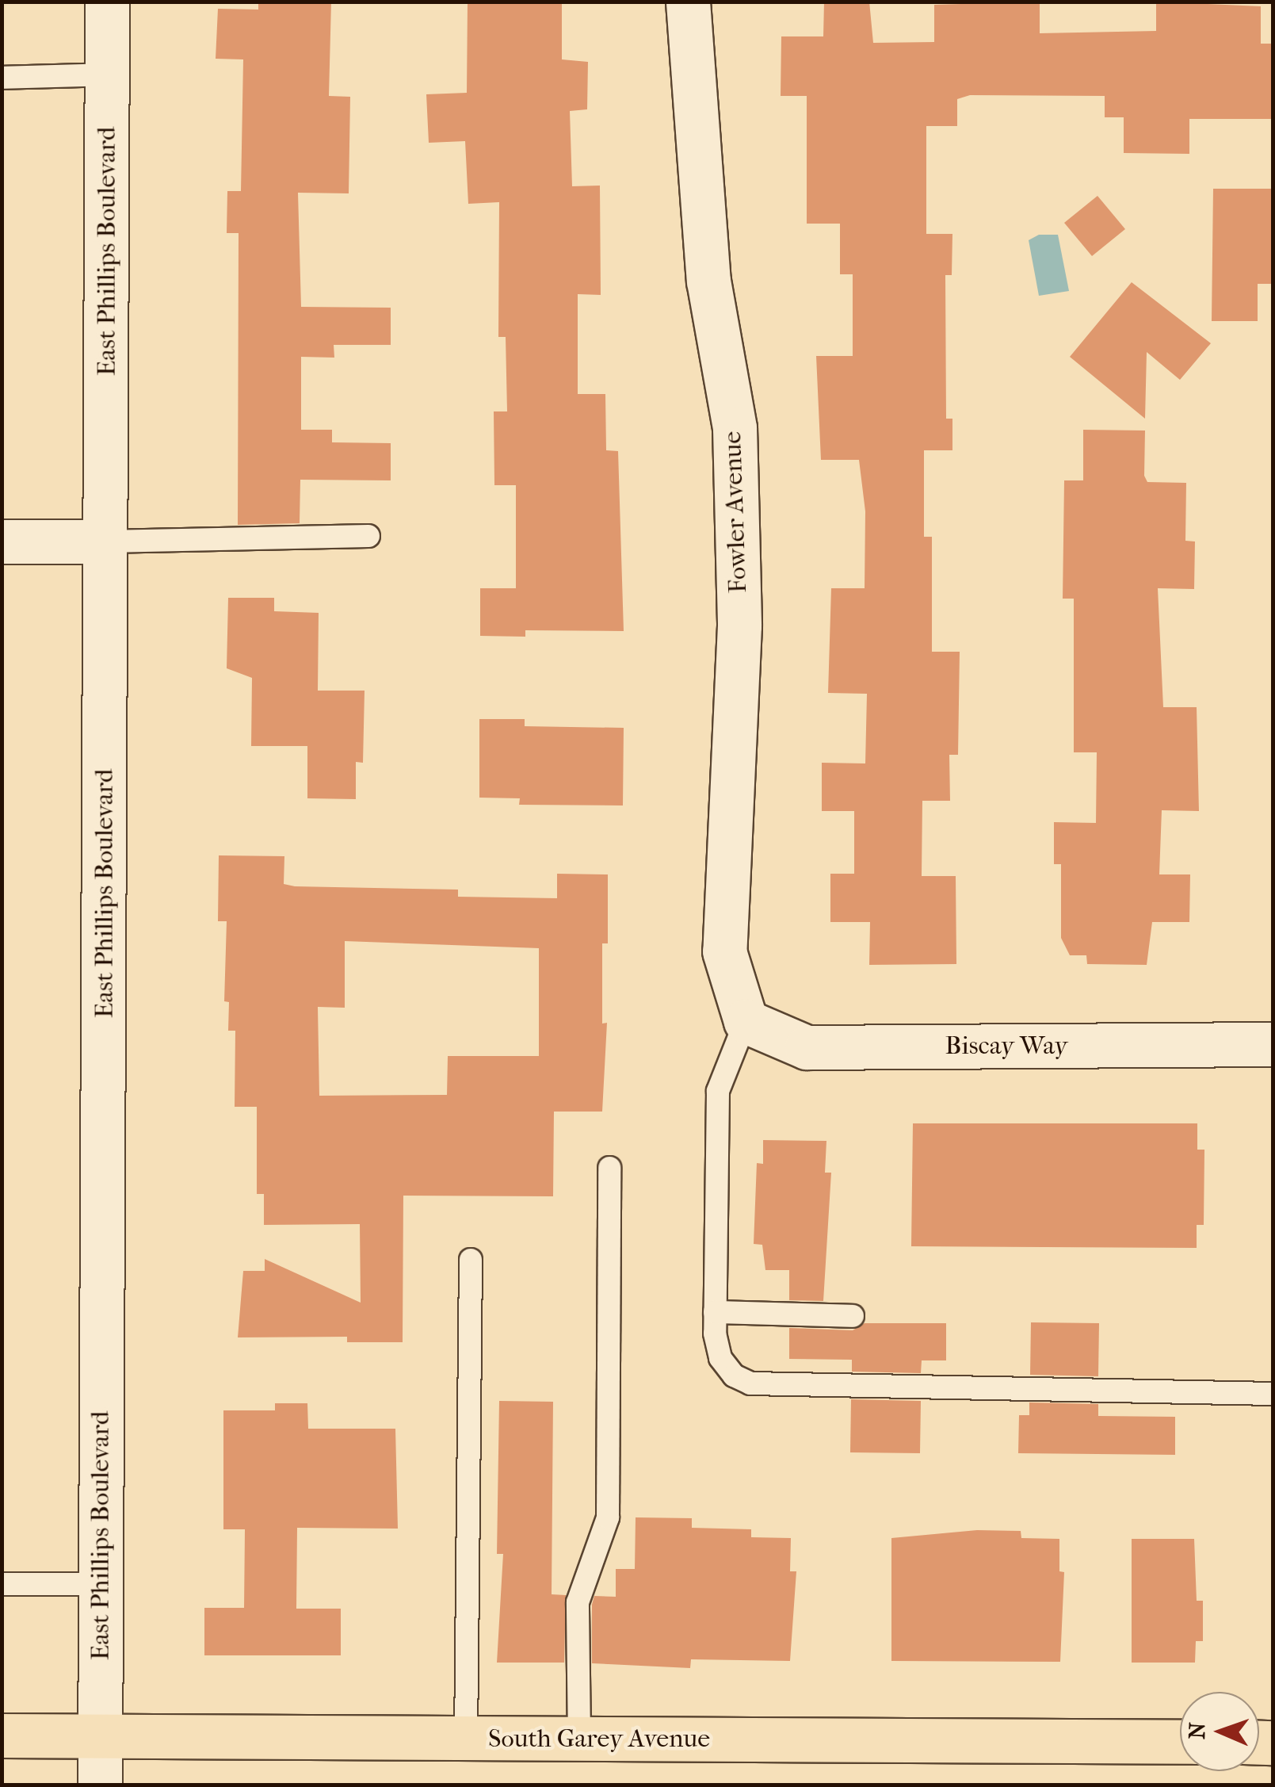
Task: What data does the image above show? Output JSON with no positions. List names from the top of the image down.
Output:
{
  "streets": {
    "main road": ["South Garey Avenue"],
    "street": ["East Phillips Boulevard", "Fowler Avenue", "Biscay Way"]
  },
  "crossings": [
    ["East Phillips Boulevard", "South Garey Avenue"],
    ["Fowler Avenue", "Biscay Way"]
  ],
  "north": "left"
}
